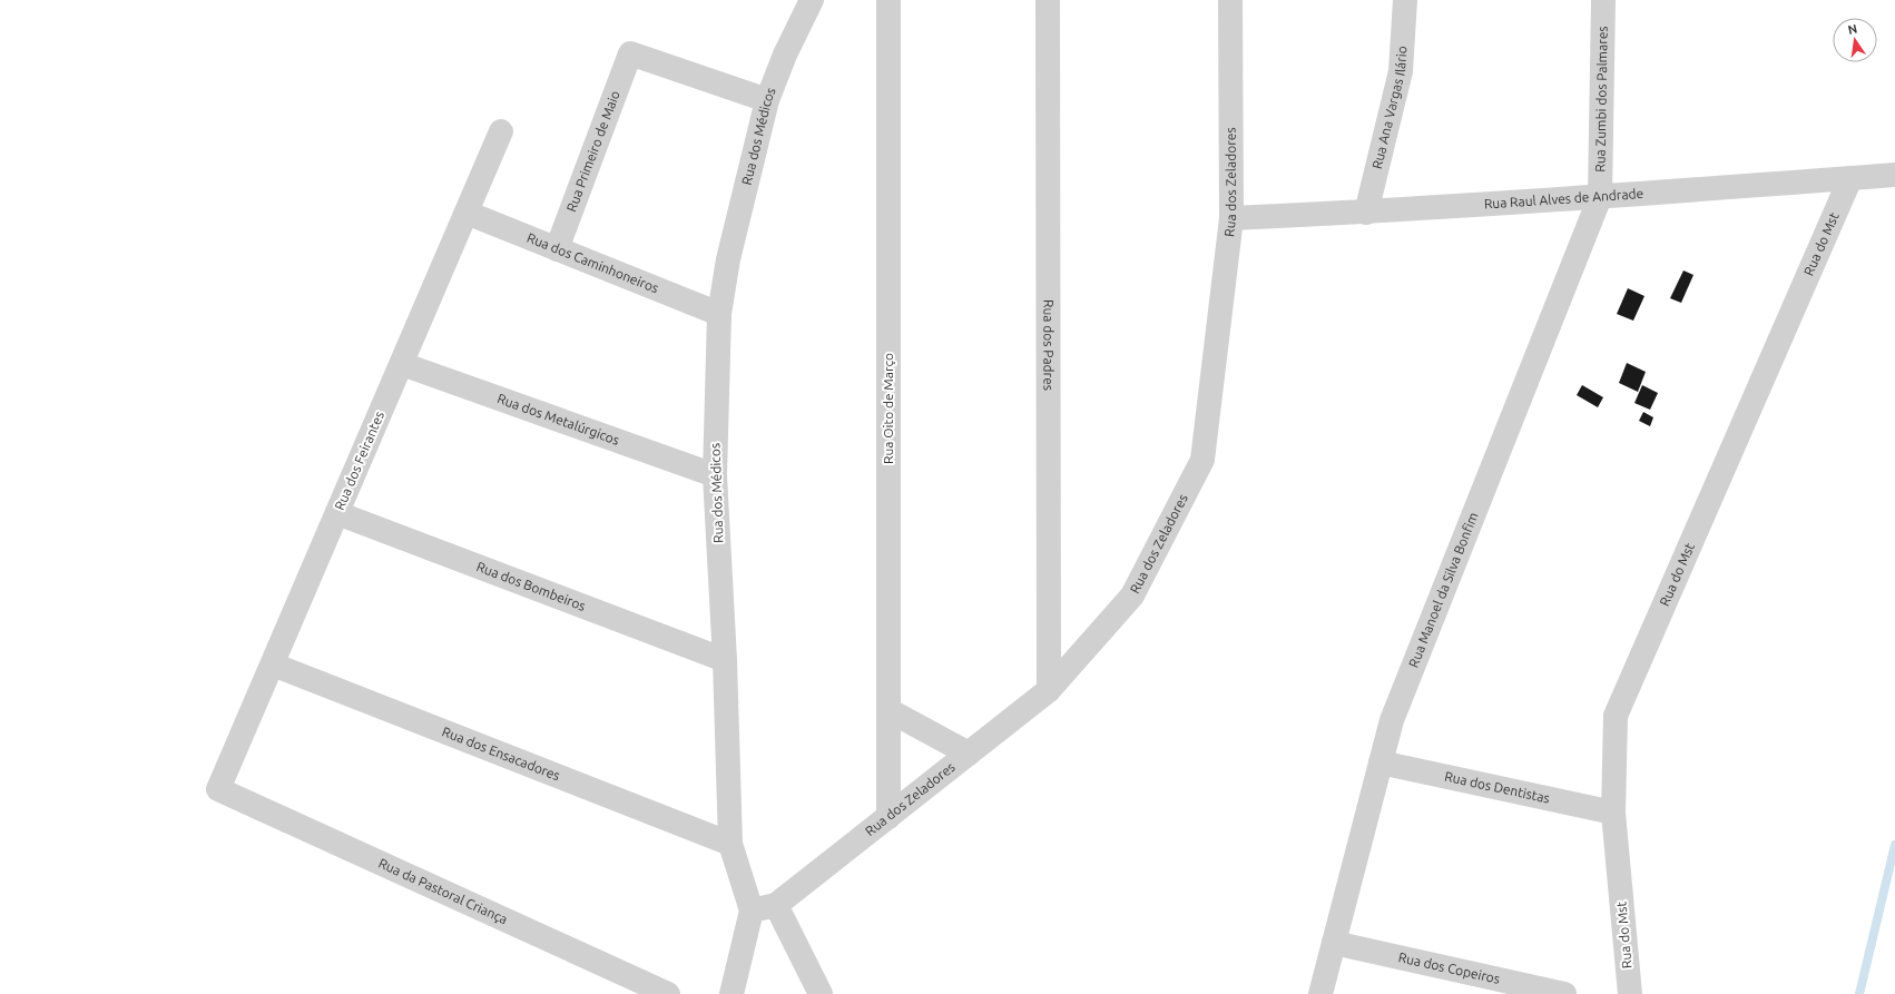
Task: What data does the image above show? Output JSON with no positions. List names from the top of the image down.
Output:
{
  "streets": {
    "street": [
      "Rua Zumbi dos Palmares",
      "Rua Ana Vargas Ilário",
      "Rua dos Médicos",
      "Rua Primeiro de Maio",
      "Rua dos Zeladores",
      "Rua Raul Alves de Andrade",
      "Rua do Mst",
      "Rua dos Caminhoneiros",
      "Rua dos Padres",
      "Rua Oito de Março",
      "Rua dos Metalúrgicos",
      "Rua dos Feirantes",
      "Rua dos Bombeiros",
      "Rua Manoel da Silva Bonfim",
      "Rua dos Ensacadores",
      "Rua dos Dentistas",
      "Rua da Pastoral Criança",
      "Rua dos Copeiros"
    ]
  },
  "crossings": [
    ["Rua Zumbi dos Palmares", "Rua Raul Alves de Andrade"],
    ["Rua Zumbi dos Palmares", "Rua Manoel da Silva Bonfim"],
    ["Rua Ana Vargas Ilário", "Rua Raul Alves de Andrade"],
    ["Rua dos Médicos", "Rua Primeiro de Maio"],
    ["Rua dos Médicos", "Rua dos Zeladores"],
    ["Rua dos Médicos", "Rua dos Caminhoneiros"],
    ["Rua dos Médicos", "Rua dos Metalúrgicos"],
    ["Rua dos Médicos", "Rua dos Bombeiros"],
    ["Rua dos Médicos", "Rua dos Ensacadores"],
    ["Rua Primeiro de Maio", "Rua dos Caminhoneiros"],
    ["Rua dos Zeladores", "Rua Raul Alves de Andrade"],
    ["Rua dos Zeladores", "Rua dos Padres"],
    ["Rua dos Zeladores", "Rua Oito de Março"],
    ["Rua Raul Alves de Andrade", "Rua do Mst"],
    ["Rua Raul Alves de Andrade", "Rua Manoel da Silva Bonfim"],
    ["Rua do Mst", "Rua dos Dentistas"],
    ["Rua dos Caminhoneiros", "Rua dos Feirantes"],
    ["Rua dos Metalúrgicos", "Rua dos Feirantes"],
    ["Rua dos Feirantes", "Rua dos Bombeiros"],
    ["Rua dos Feirantes", "Rua dos Ensacadores"],
    ["Rua dos Feirantes", "Rua da Pastoral Criança"],
    ["Rua Manoel da Silva Bonfim", "Rua dos Dentistas"],
    ["Rua Manoel da Silva Bonfim", "Rua dos Copeiros"]
  ],
  "north": "top"
}
